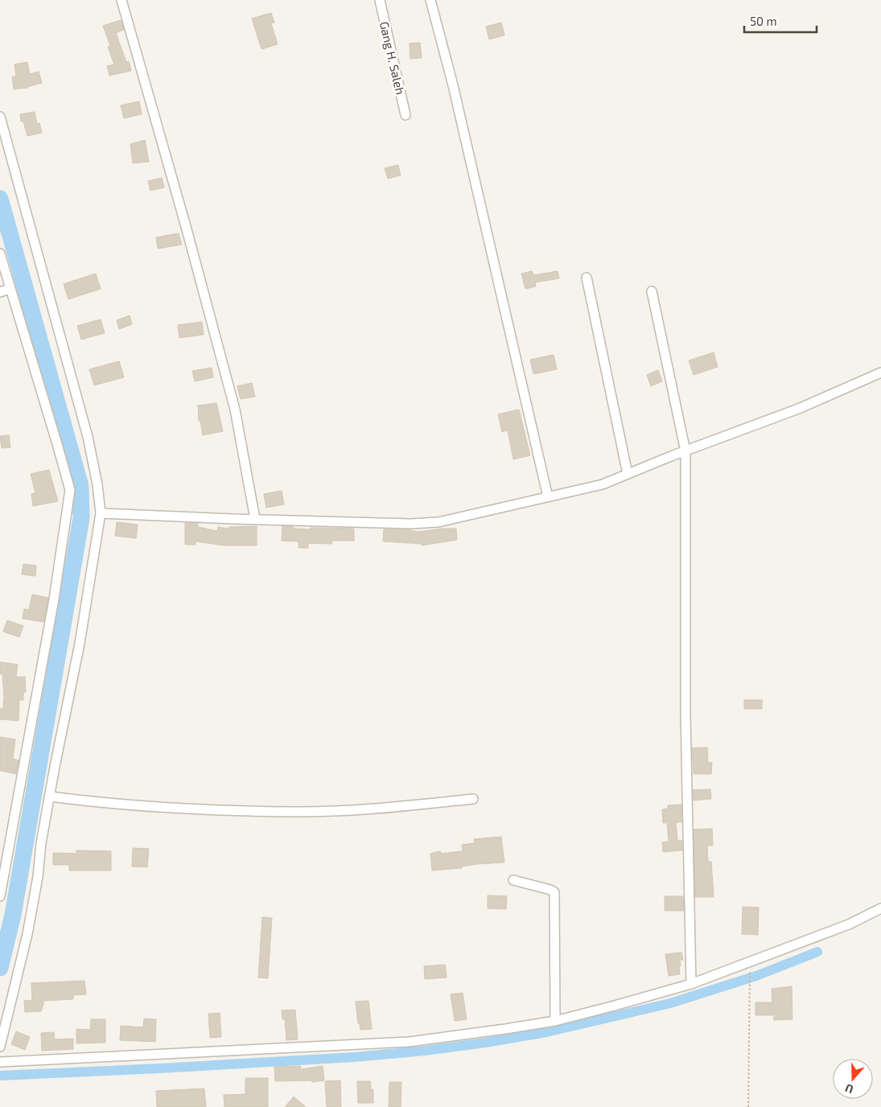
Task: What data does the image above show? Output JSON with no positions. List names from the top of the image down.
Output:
{
  "streets": {
    "street": ["Gang H. Saleh"]
  },
  "scale_bar": "50 m",
  "north": "bottom"
}
